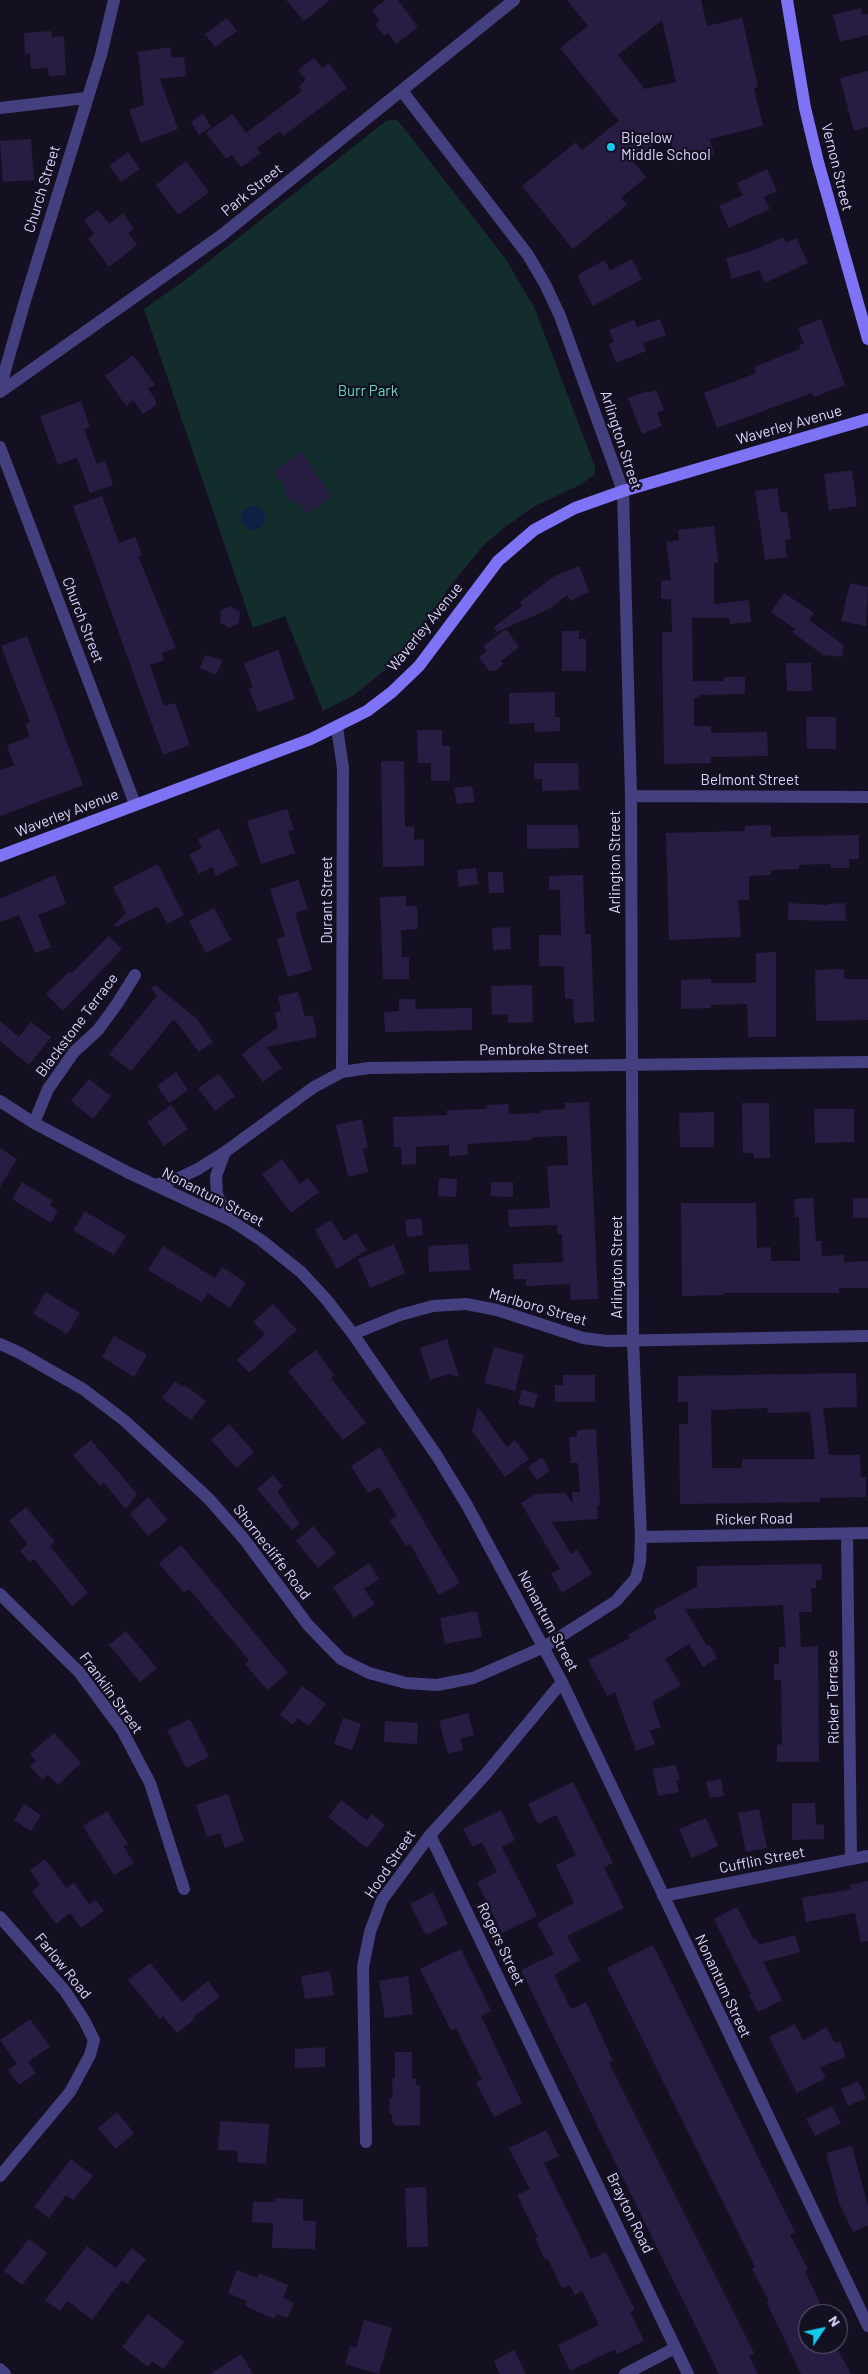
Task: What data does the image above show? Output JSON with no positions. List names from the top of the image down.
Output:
{
  "streets": {
    "street": [
      "Vernon Street",
      "Church Street",
      "Park Street",
      "Waverley Avenue",
      "Arlington Street",
      "Belmont Street",
      "Durant Street",
      "Blackstone Terrace",
      "Pembroke Street",
      "Nonantum Street",
      "Marlboro Street",
      "Ricker Road",
      "Shornecliffe Road",
      "Franklin Street",
      "Ricker Terrace",
      "Cufflin Street",
      "Hood Street",
      "Rogers Street",
      "Farlow Road",
      "Brayton Road"
    ]
  },
  "crossings": [
    ["Church Street", "Waverley Avenue"],
    ["Park Street", "Arlington Street"],
    ["Waverley Avenue", "Arlington Street"],
    ["Waverley Avenue", "Durant Street"],
    ["Arlington Street", "Belmont Street"],
    ["Arlington Street", "Pembroke Street"],
    ["Arlington Street", "Nonantum Street"],
    ["Arlington Street", "Marlboro Street"],
    ["Arlington Street", "Ricker Road"],
    ["Arlington Street", "Shornecliffe Road"],
    ["Durant Street", "Pembroke Street"],
    ["Blackstone Terrace", "Nonantum Street"],
    ["Pembroke Street", "Nonantum Street"],
    ["Nonantum Street", "Marlboro Street"],
    ["Nonantum Street", "Shornecliffe Road"],
    ["Nonantum Street", "Cufflin Street"],
    ["Nonantum Street", "Hood Street"],
    ["Ricker Road", "Ricker Terrace"],
    ["Ricker Terrace", "Cufflin Street"],
    ["Hood Street", "Rogers Street"],
    ["Rogers Street", "Brayton Road"]
  ],
  "parks": ["Burr Park"],
  "places": ["Bigelow Middle School"],
  "north": "top right"
}
